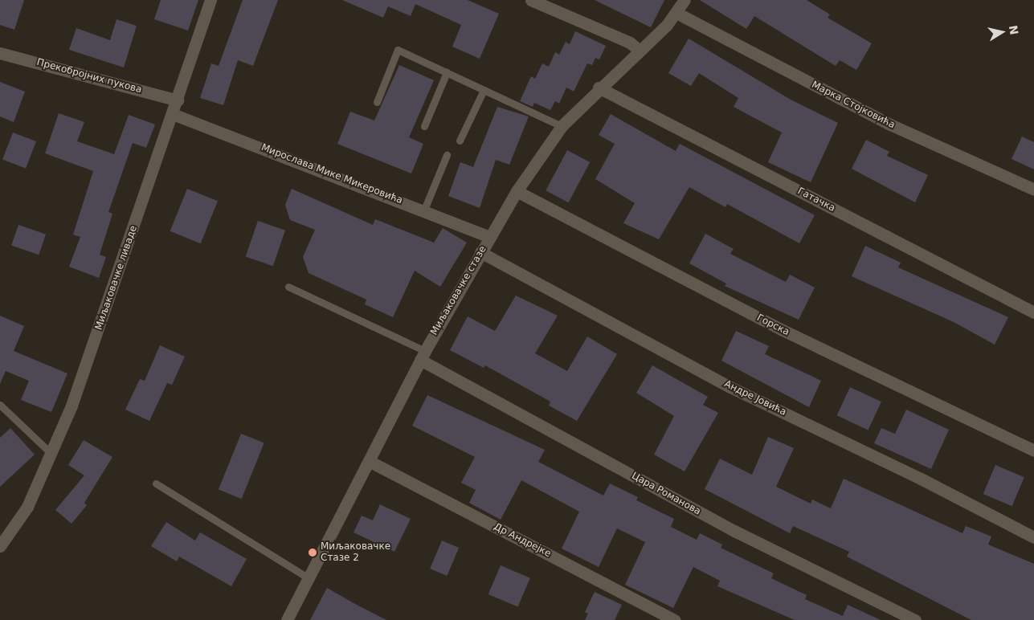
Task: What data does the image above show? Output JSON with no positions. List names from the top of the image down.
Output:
{
  "streets": {
    "street": [
      "Прекобројних пукова",
      "Марка Стојковића",
      "Мирослава Мике Микеровића",
      "Гатачка",
      "Миљаковачке ливаде",
      "Миљаковачке стазе",
      "Горска",
      "Андре Јовића",
      "Цара Романова",
      "Др Андрејке"
    ]
  },
  "crossings": [
    ["Прекобројних пукова", "Миљаковачке ливаде"],
    ["Марка Стојковића", "Миљаковачке стазе"],
    ["Мирослава Мике Микеровића", "Миљаковачке ливаде"],
    ["Мирослава Мике Микеровића", "Миљаковачке стазе"],
    ["Гатачка", "Миљаковачке стазе"],
    ["Миљаковачке стазе", "Горска"],
    ["Миљаковачке стазе", "Андре Јовића"],
    ["Миљаковачке стазе", "Цара Романова"],
    ["Миљаковачке стазе", "Др Андрејке"]
  ],
  "places": ["Миљаковачке Стазе 2"],
  "north": "right"
}
